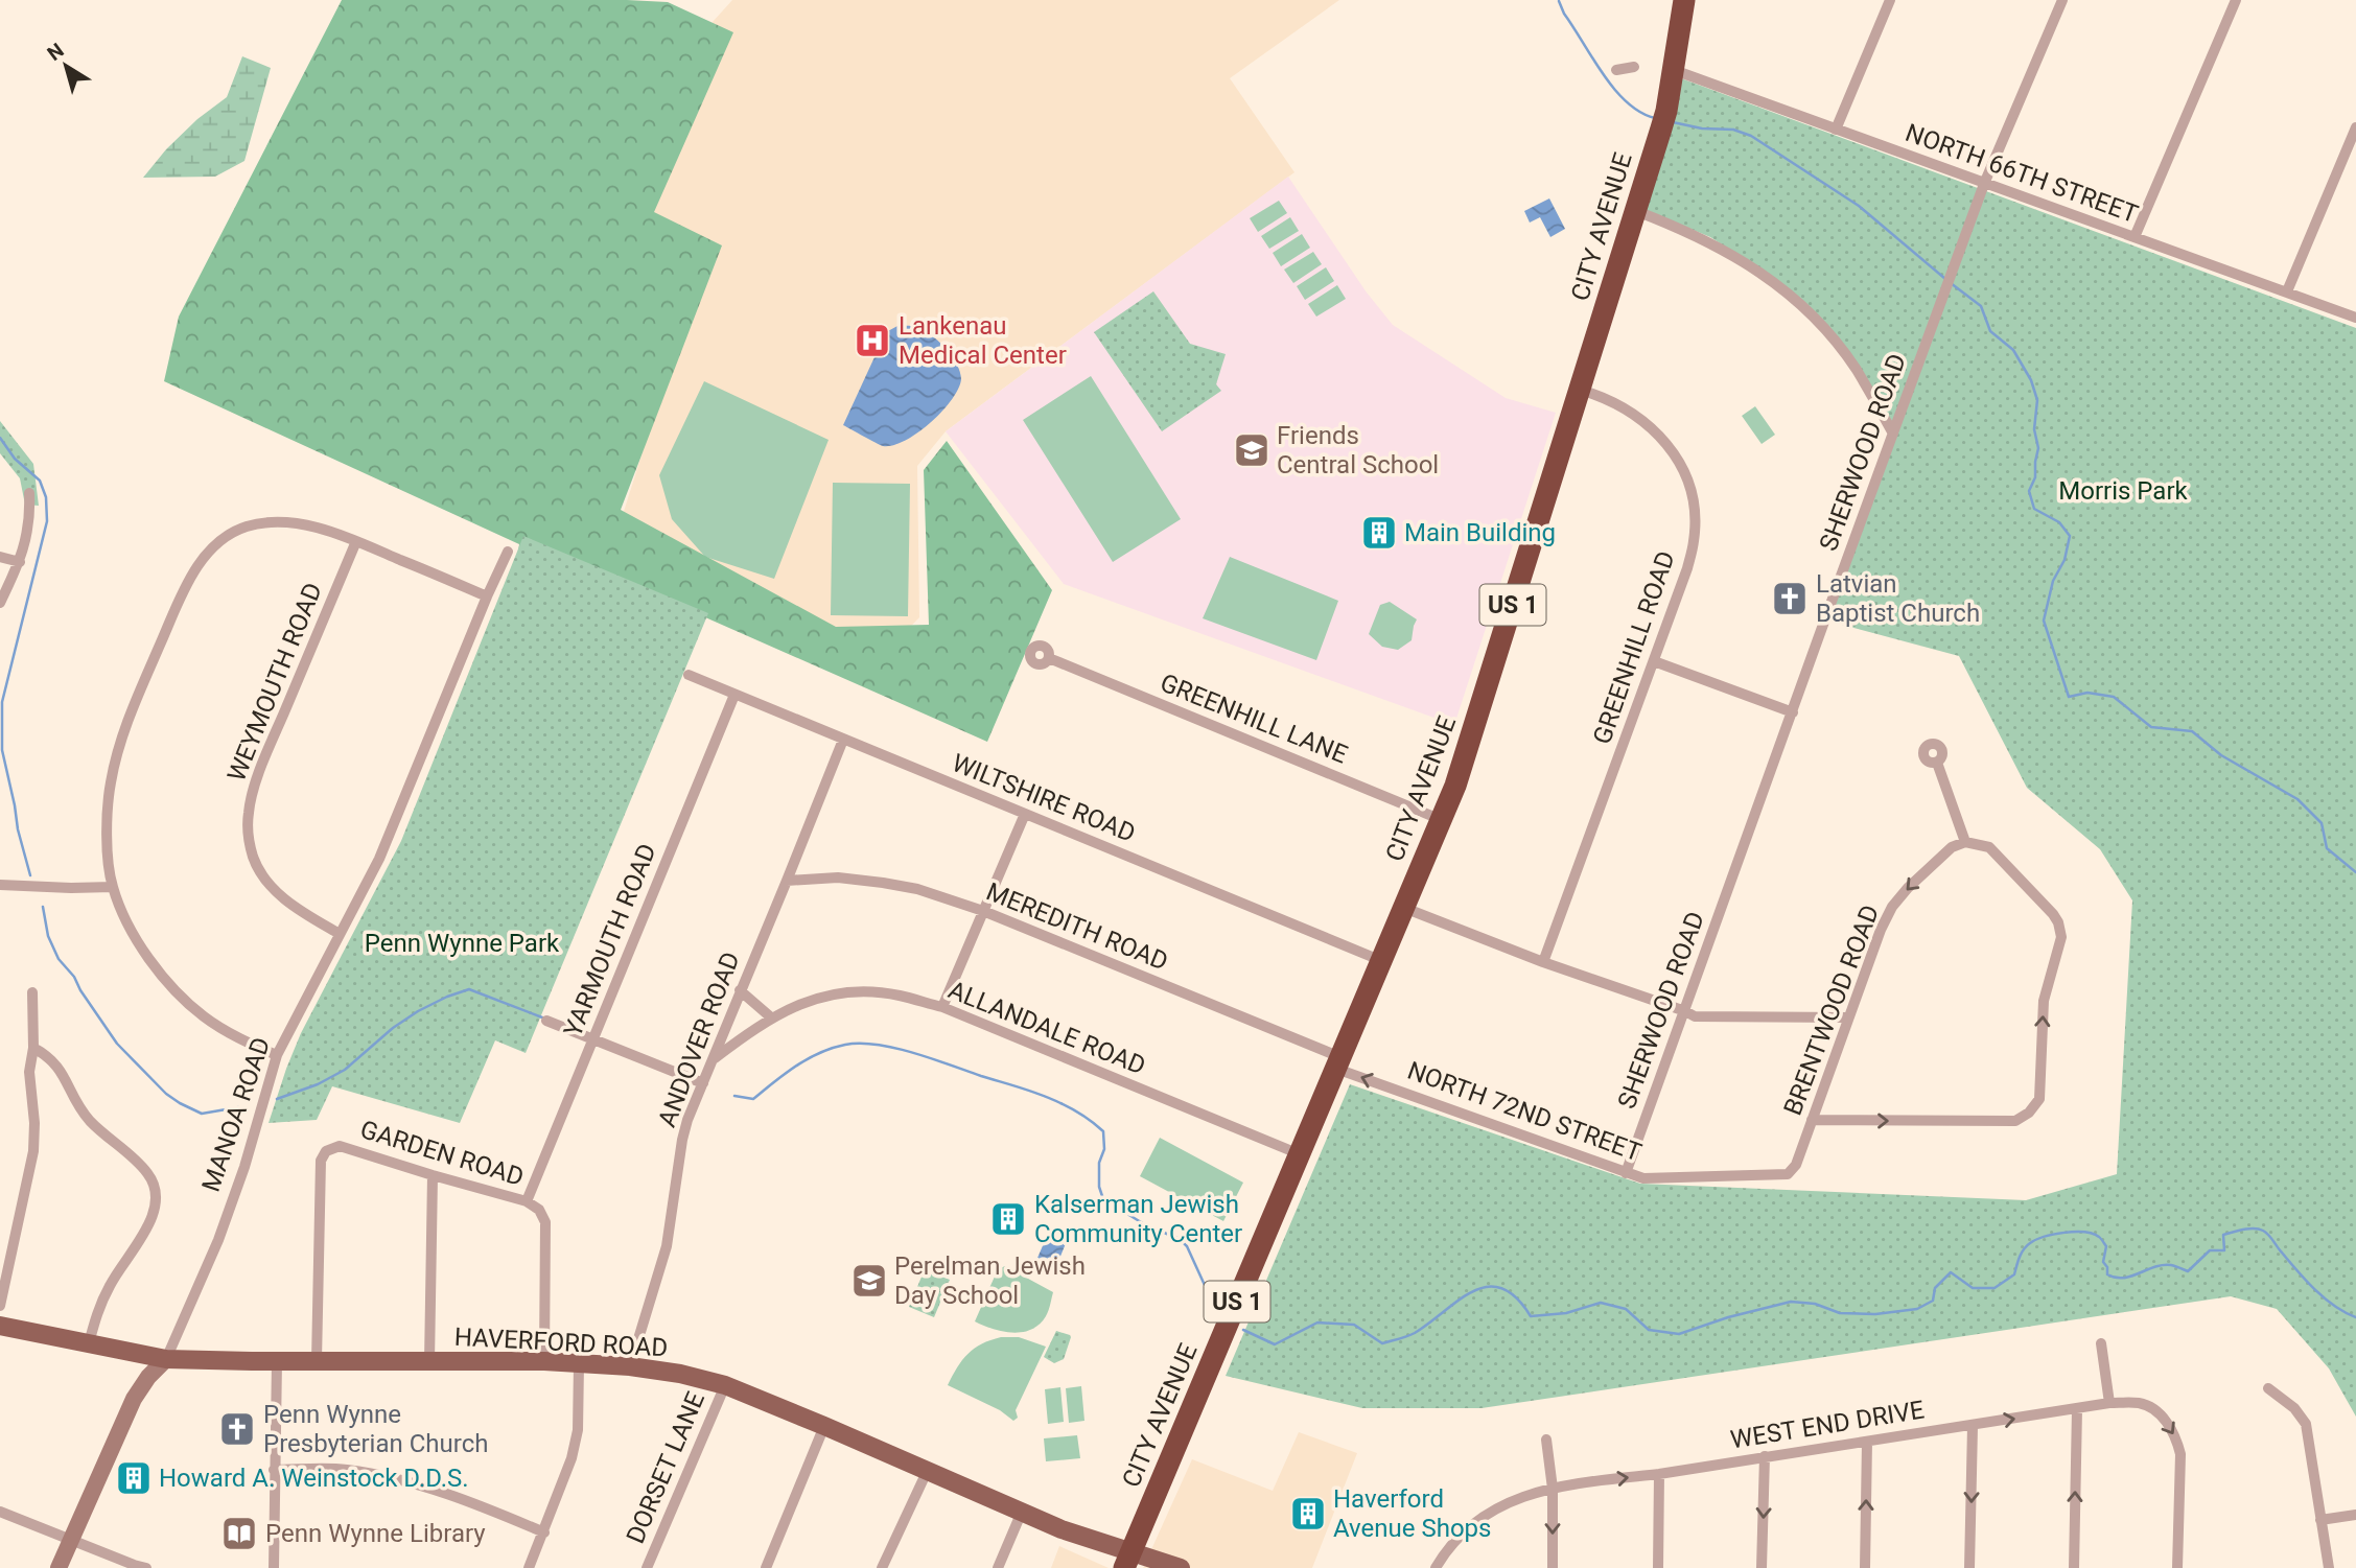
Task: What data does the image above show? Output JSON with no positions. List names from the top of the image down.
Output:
{
  "streets": {
    "highway": ["CITY AVENUE", "US 1"],
    "main road": ["MANOA ROAD", "HAVERFORD ROAD"],
    "street": [
      "NORTH 66TH STREET",
      "SHERWOOD ROAD",
      "GREENHILL ROAD",
      "WEYMOUTH ROAD",
      "GREENHILL LANE",
      "WILTSHIRE ROAD",
      "MEREDITH ROAD",
      "YARMOUTH ROAD",
      "BRENTWOOD ROAD",
      "ALLANDALE ROAD",
      "ANDOVER ROAD",
      "NORTH 72ND STREET",
      "GARDEN ROAD",
      "WEST END DRIVE",
      "DORSET LANE"
    ]
  },
  "crossings": [
    ["NORTH 66TH STREET", "CITY AVENUE"],
    ["NORTH 66TH STREET", "SHERWOOD ROAD"],
    ["CITY AVENUE", "GREENHILL ROAD"],
    ["CITY AVENUE", "GREENHILL LANE"],
    ["CITY AVENUE", "WILTSHIRE ROAD"],
    ["CITY AVENUE", "MEREDITH ROAD"],
    ["CITY AVENUE", "ALLANDALE ROAD"],
    ["CITY AVENUE", "NORTH 72ND STREET"],
    ["CITY AVENUE", "HAVERFORD ROAD"],
    ["SHERWOOD ROAD", "NORTH 72ND STREET"],
    ["WEYMOUTH ROAD", "MANOA ROAD"],
    ["WILTSHIRE ROAD", "YARMOUTH ROAD"],
    ["WILTSHIRE ROAD", "ANDOVER ROAD"],
    ["MEREDITH ROAD", "ANDOVER ROAD"],
    ["MEREDITH ROAD", "NORTH 72ND STREET"],
    ["YARMOUTH ROAD", "GARDEN ROAD"],
    ["BRENTWOOD ROAD", "NORTH 72ND STREET"],
    ["ALLANDALE ROAD", "ANDOVER ROAD"],
    ["ANDOVER ROAD", "HAVERFORD ROAD"],
    ["MANOA ROAD", "HAVERFORD ROAD"],
    ["GARDEN ROAD", "HAVERFORD ROAD"],
    ["HAVERFORD ROAD", "DORSET LANE"]
  ],
  "one_way": ["BRENTWOOD ROAD", "NORTH 72ND STREET"],
  "parks": ["Morris Park", "Penn Wynne Park"],
  "places": {
    "hospital": ["Lankenau Medical Center"],
    "school or university": ["Friends Central School", "Perelman Jewish Day School"],
    "building": [
      "Main Building",
      "Kalserman Jewish Community Center",
      "Howard A. Weinstock D.D.S.",
      "Haverford Avenue Shops"
    ],
    "church": ["Latvian Baptist Church", "Penn Wynne Presbyterian Church"],
    "library": ["Penn Wynne Library"]
  },
  "north": "top left"
}
